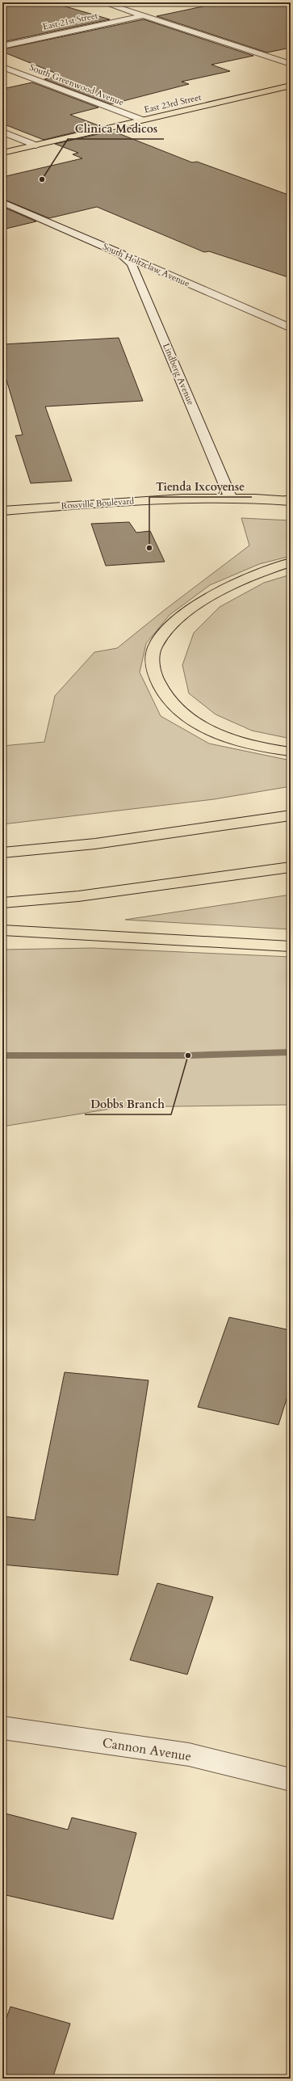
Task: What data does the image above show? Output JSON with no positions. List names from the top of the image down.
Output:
{
  "streets": {
    "main road": ["East 23rd Street", "Rossville Boulevard"],
    "street": [
      "East 21st Street",
      "South Greenwood Avenue",
      "South Holtzclaw Avenue",
      "Lindberg Avenue",
      "Cannon Avenue"
    ]
  },
  "crossings": [
    ["South Greenwood Avenue", "East 23rd Street"],
    ["South Holtzclaw Avenue", "Lindberg Avenue"],
    ["Lindberg Avenue", "Rossville Boulevard"]
  ],
  "places": ["Clinica Medicos", "Tienda Ixcoyense", "Dobbs Branch"]
}
